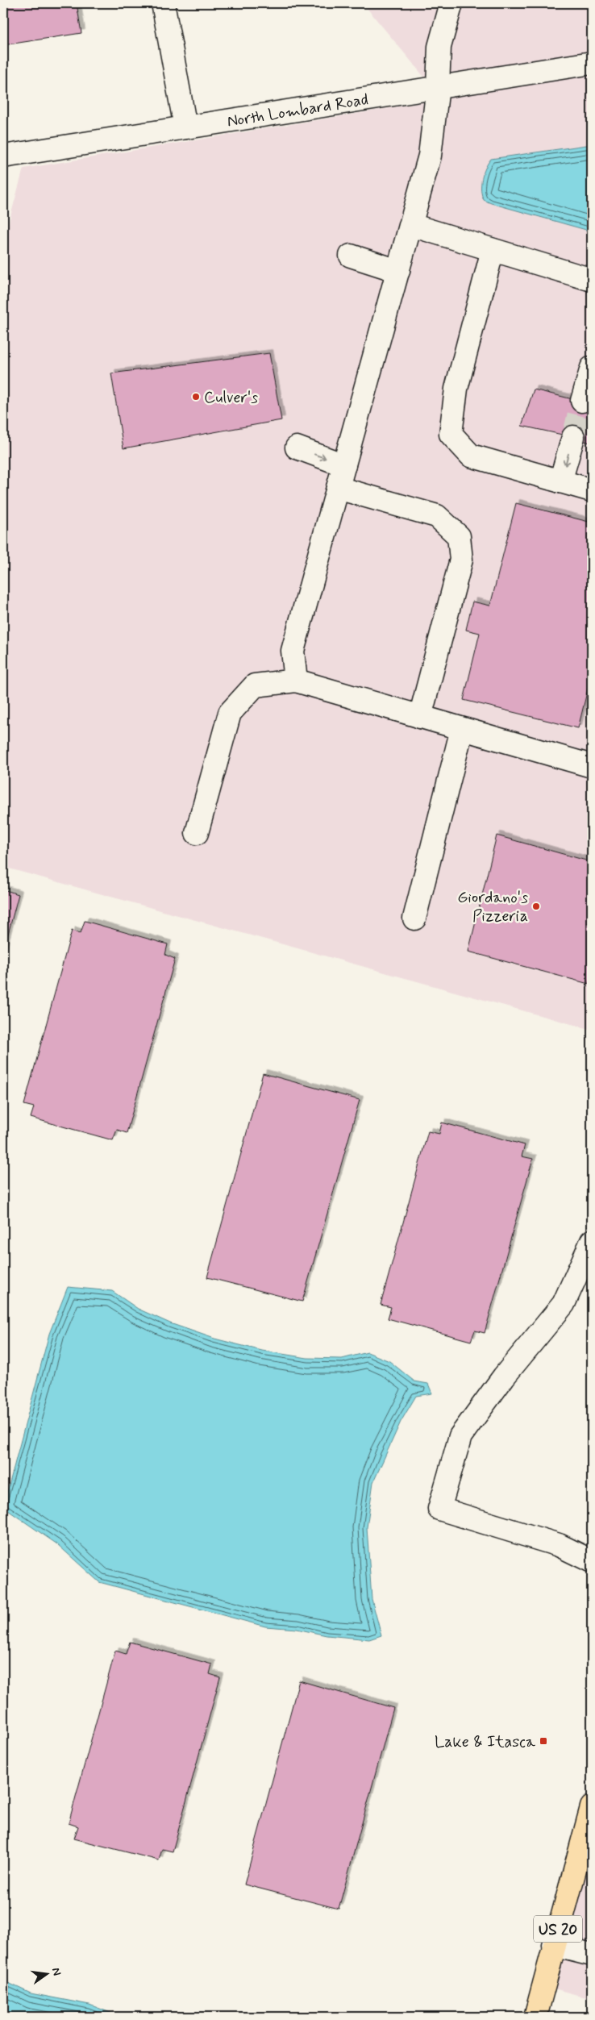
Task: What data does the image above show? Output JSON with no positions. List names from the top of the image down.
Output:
{
  "streets": {
    "main road": ["US 20"],
    "street": ["North Lombard Road"]
  },
  "places": {
    "other": ["Culver's", "Giordano's Pizzeria"],
    "transit": ["Lake & Itasca"]
  },
  "north": "right"
}
